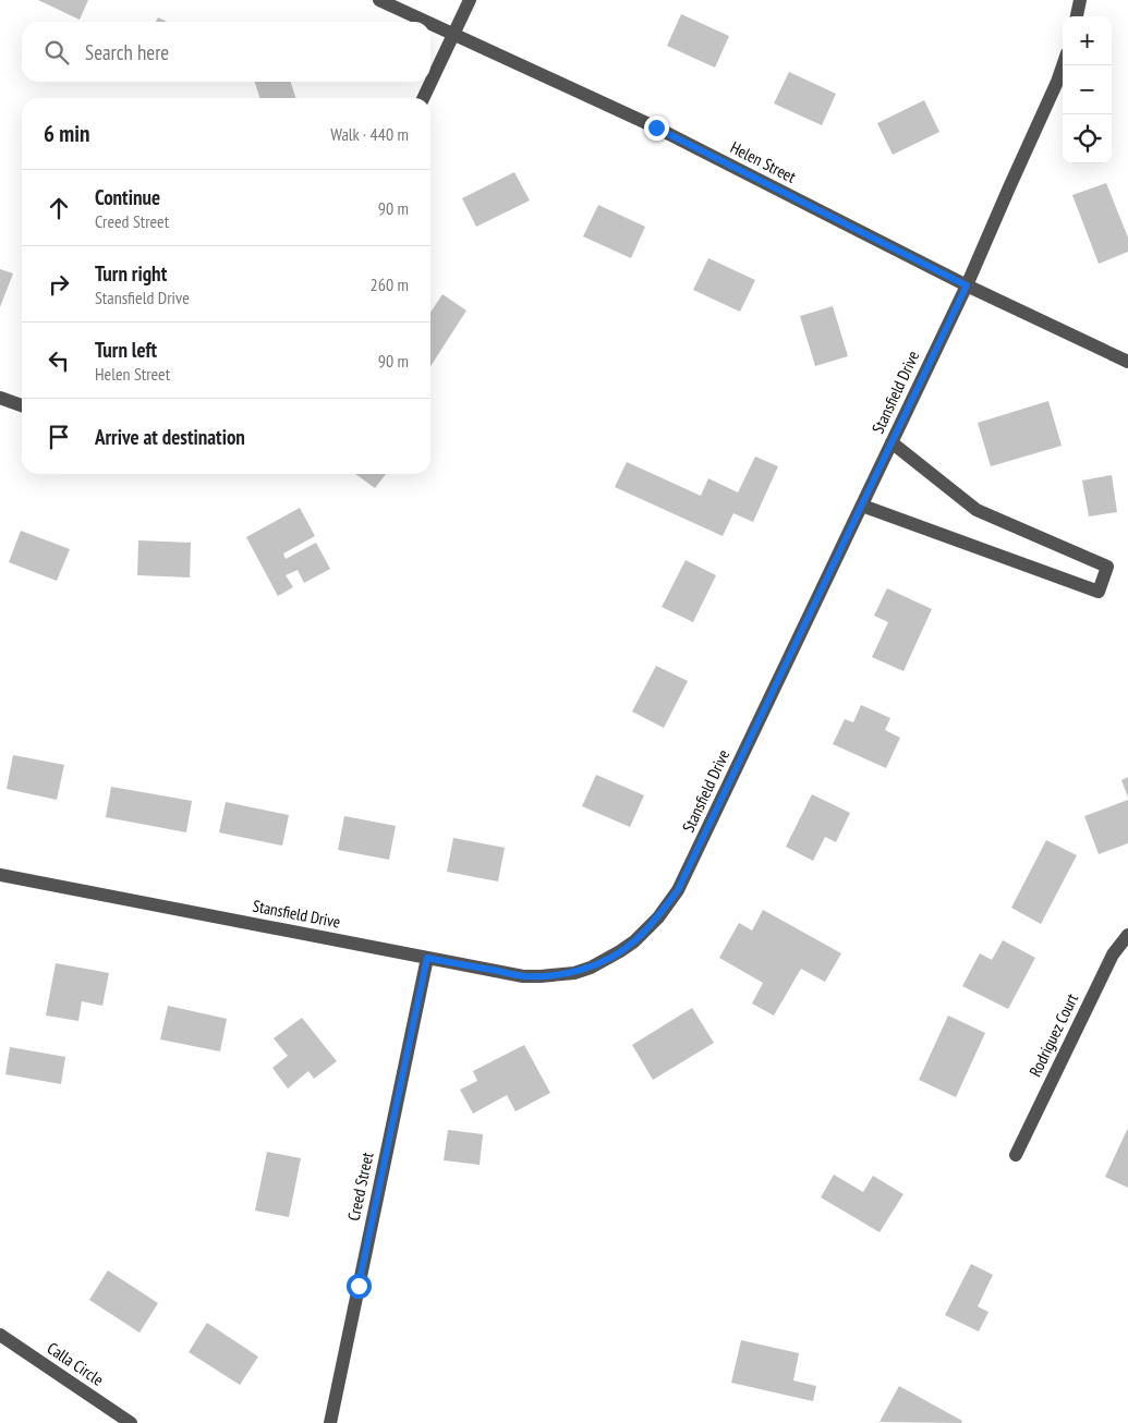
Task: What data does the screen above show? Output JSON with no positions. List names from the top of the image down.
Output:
{
  "streets": {
    "street": [
      "Helen Street",
      "Stansfield Drive",
      "Rodriguez Court",
      "Creed Street",
      "Calla Circle"
    ]
  },
  "crossings": [
    ["Helen Street", "Stansfield Drive"],
    ["Stansfield Drive", "Creed Street"]
  ],
  "page": {
    "map_buttons": ["+", "−"],
    "search": "Search here",
    "heading": ["6 min", "Walk · 440 m"],
    "list": [
      ["Continue", "Creed Street", "90 m"],
      ["Turn right", "Stansfield Drive", "260 m"],
      ["Turn left", "Helen Street", "90 m"],
      "Arrive at destination"
    ]
  }
}
